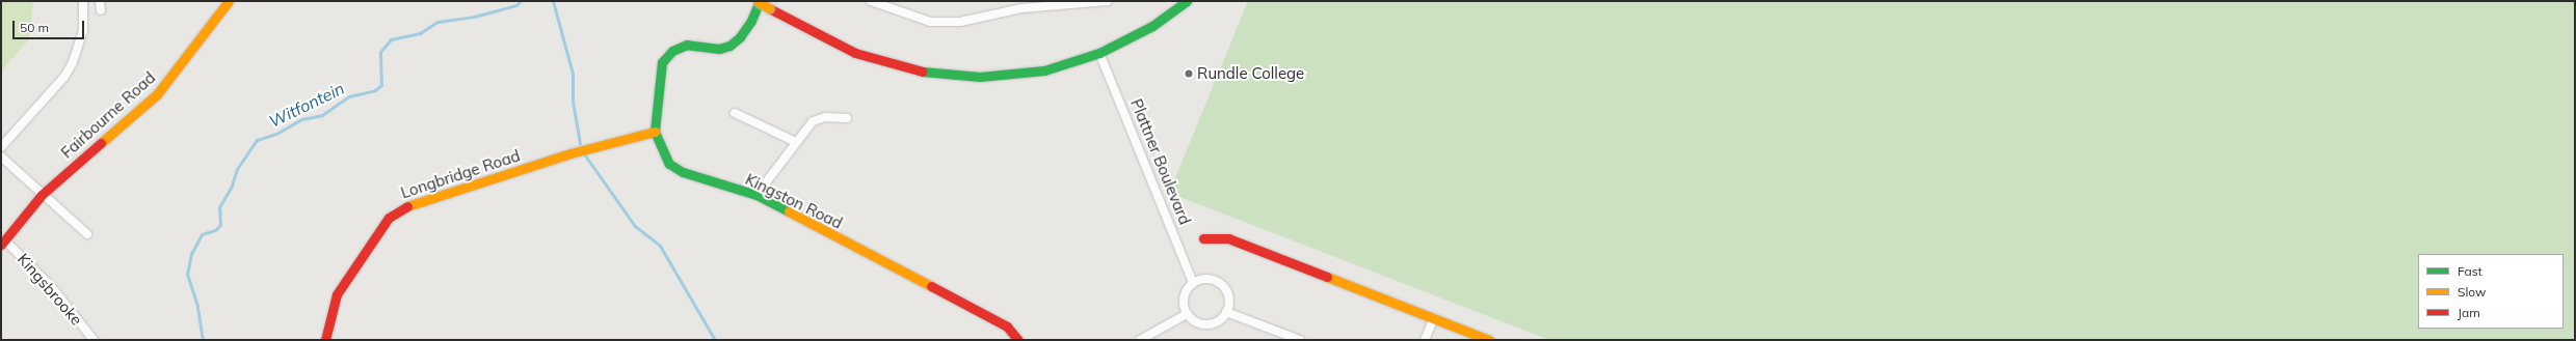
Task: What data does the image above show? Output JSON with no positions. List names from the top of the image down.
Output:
{
  "streets": {
    "street": [
      "Fairbourne Road",
      "Plattner Boulevard",
      "Longbridge Road",
      "Kingston Road",
      "Kingsbrooke"
    ]
  },
  "crossings": [
    ["Fairbourne Road", "Kingsbrooke"],
    ["Longbridge Road", "Kingston Road"]
  ],
  "water": ["Witfontein"],
  "places": ["Rundle College"],
  "legend": ["Fast", "Slow", "Jam"],
  "scale_bar": "50 m"
}
